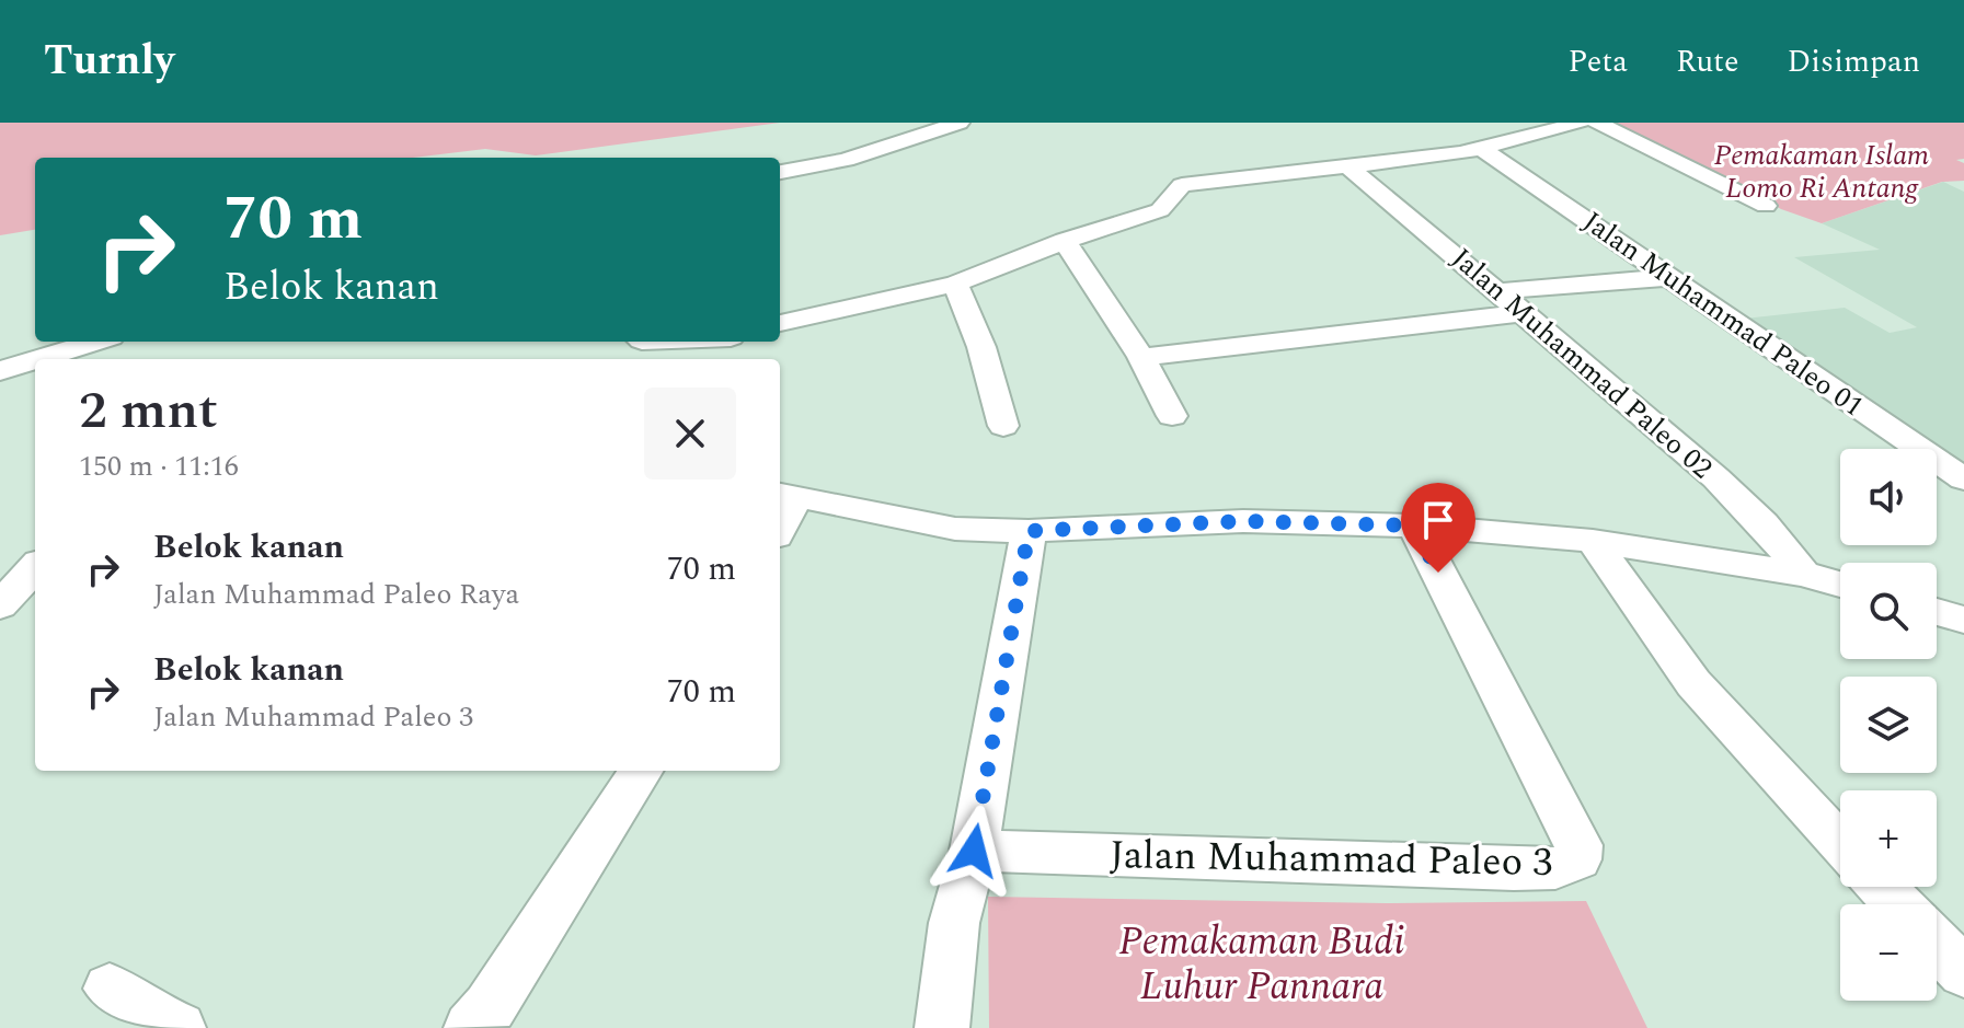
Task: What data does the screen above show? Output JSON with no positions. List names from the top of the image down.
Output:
{
  "streets": {
    "street": ["Jalan Muhammad Paleo 01", "Jalan Muhammad Paleo 02", "Jalan Muhammad Paleo 3"]
  },
  "parks": ["Pemakaman Islam Lomo Ri Antang", "Pemakaman Budi Luhur Pannara"],
  "page": {
    "header": "Turnly",
    "nav": ["Peta", "Rute", "Disimpan"],
    "turn": ["70 m", "Belok kanan"],
    "heading": ["2 mnt", "150 m · 11:16"],
    "map_buttons": ["+", "−"],
    "list": [
      {
        "name": "Belok kanan",
        "note": "Jalan Muhammad Paleo Raya",
        "value": "70 m"
      },
      {
        "name": "Belok kanan",
        "note": "Jalan Muhammad Paleo 3",
        "value": "70 m"
      }
    ]
  }
}
